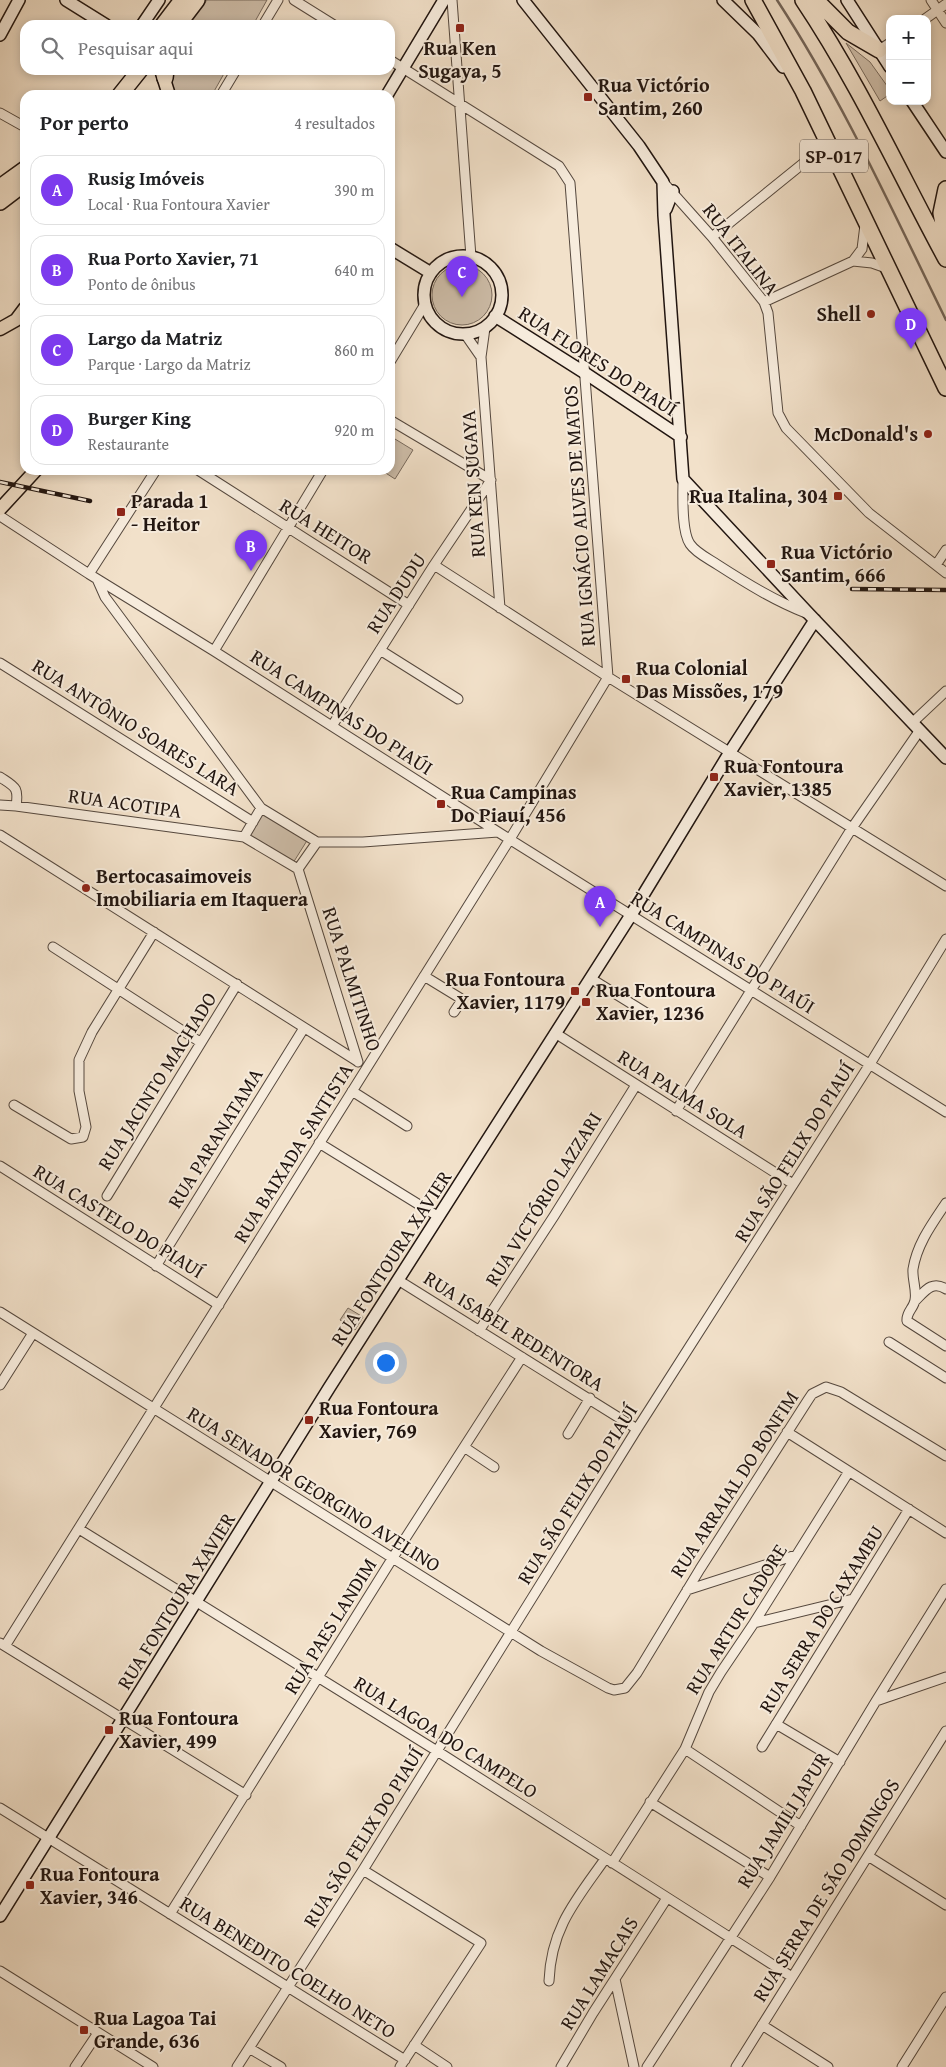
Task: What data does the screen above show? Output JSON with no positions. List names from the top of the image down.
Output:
{
  "streets": {
    "highway": ["SP-017"],
    "main road": ["RUA FLORES DO PIAUÍ", "RUA FONTOURA XAVIER"],
    "street": [
      "RUA ITALINA",
      "RUA KEN SUGAYA",
      "RUA IGNÁCIO ALVES DE MATOS",
      "RUA HEITOR",
      "RUA DUDU",
      "RUA CAMPINAS DO PIAÚI",
      "RUA ANTÔNIO SOARES LARA",
      "RUA ACOTIPA",
      "RUA PALMITINHO",
      "RUA JACINTO MACHADO",
      "RUA PALMA SOLA",
      "RUA PARANATAMA",
      "RUA SÃO FELIX DO PIAUÍ",
      "RUA BAIXADA SANTISTA",
      "RUA VICTÓRIO LAZZARI",
      "RUA CASTELO DO PIAUÍ",
      "RUA ISABEL REDENTORA",
      "RUA ARRAIAL DO BONFIM",
      "RUA SENADOR GEORGINO AVELINO",
      "RUA ARTUR CADORE",
      "RUA SERRA DO CAXAMBU",
      "RUA PAES LANDIM",
      "RUA LAGOA DO CAMPELO",
      "RUA JAMILI JAPUR",
      "RUA SERRA DE SÃO DOMINGOS",
      "RUA BENEDITO COELHO NETO",
      "RUA LAMACAIS"
    ]
  },
  "crossings": [
    ["RUA FLORES DO PIAUÍ", "RUA KEN SUGAYA"],
    ["RUA FLORES DO PIAUÍ", "RUA IGNÁCIO ALVES DE MATOS"],
    ["RUA KEN SUGAYA", "RUA DUDU"],
    ["RUA IGNÁCIO ALVES DE MATOS", "RUA BAIXADA SANTISTA"],
    ["RUA HEITOR", "RUA DUDU"],
    ["RUA DUDU", "RUA CAMPINAS DO PIAÚI"],
    ["RUA CAMPINAS DO PIAÚI", "RUA SÃO FELIX DO PIAUÍ"],
    ["RUA CAMPINAS DO PIAÚI", "RUA BAIXADA SANTISTA"],
    ["RUA CAMPINAS DO PIAÚI", "RUA FONTOURA XAVIER"],
    ["RUA PALMITINHO", "RUA BAIXADA SANTISTA"],
    ["RUA PALMA SOLA", "RUA SÃO FELIX DO PIAUÍ"],
    ["RUA PALMA SOLA", "RUA VICTÓRIO LAZZARI"],
    ["RUA PALMA SOLA", "RUA FONTOURA XAVIER"],
    ["RUA PARANATAMA", "RUA CASTELO DO PIAUÍ"],
    ["RUA SÃO FELIX DO PIAUÍ", "RUA ISABEL REDENTORA"],
    ["RUA SÃO FELIX DO PIAUÍ", "RUA SENADOR GEORGINO AVELINO"],
    ["RUA SÃO FELIX DO PIAUÍ", "RUA LAGOA DO CAMPELO"],
    ["RUA SÃO FELIX DO PIAUÍ", "RUA BENEDITO COELHO NETO"],
    ["RUA BAIXADA SANTISTA", "RUA CASTELO DO PIAUÍ"],
    ["RUA BAIXADA SANTISTA", "RUA SENADOR GEORGINO AVELINO"],
    ["RUA BAIXADA SANTISTA", "RUA LAGOA DO CAMPELO"],
    ["RUA VICTÓRIO LAZZARI", "RUA ISABEL REDENTORA"],
    ["RUA FONTOURA XAVIER", "RUA ISABEL REDENTORA"],
    ["RUA FONTOURA XAVIER", "RUA SENADOR GEORGINO AVELINO"],
    ["RUA FONTOURA XAVIER", "RUA LAGOA DO CAMPELO"],
    ["RUA FONTOURA XAVIER", "RUA BENEDITO COELHO NETO"],
    ["RUA ISABEL REDENTORA", "RUA PAES LANDIM"],
    ["RUA ARRAIAL DO BONFIM", "RUA SENADOR GEORGINO AVELINO"],
    ["RUA SENADOR GEORGINO AVELINO", "RUA PAES LANDIM"],
    ["RUA ARTUR CADORE", "RUA LAGOA DO CAMPELO"],
    ["RUA PAES LANDIM", "RUA LAGOA DO CAMPELO"],
    ["RUA PAES LANDIM", "RUA BENEDITO COELHO NETO"],
    ["RUA LAGOA DO CAMPELO", "RUA JAMILI JAPUR"],
    ["RUA LAGOA DO CAMPELO", "RUA SERRA DE SÃO DOMINGOS"],
    ["RUA LAGOA DO CAMPELO", "RUA LAMACAIS"]
  ],
  "places": {
    "transit": [
      "Rua Ken Sugaya, 5",
      "Rua Victório Santim, 260",
      "Rua Italina, 304",
      "Parada 1 - Heitor",
      "Rua Victório Santim, 666",
      "Rua Colonial Das Missões, 179",
      "Rua Fontoura Xavier, 1385",
      "Rua Campinas Do Piauí, 456",
      "Rua Fontoura Xavier, 1179",
      "Rua Fontoura Xavier, 1236",
      "Rua Fontoura Xavier, 769",
      "Rua Fontoura Xavier, 499",
      "Rua Fontoura Xavier, 346",
      "Rua Lagoa Tai Grande, 636"
    ],
    "other": ["Shell", "McDonald's", "Bertocasaimoveis Imobiliaria em Itaquera"]
  },
  "page": {
    "map_buttons": ["+", "−"],
    "search": "Pesquisar aqui",
    "heading": ["Por perto", "4 resultados"],
    "list": [
      {
        "mark": "A",
        "name": "Rusig Imóveis",
        "note": "Local · Rua Fontoura Xavier",
        "value": "390 m"
      },
      {
        "mark": "B",
        "name": "Rua Porto Xavier, 71",
        "note": "Ponto de ônibus",
        "value": "640 m"
      },
      {
        "mark": "C",
        "name": "Largo da Matriz",
        "note": "Parque · Largo da Matriz",
        "value": "860 m"
      },
      {
        "mark": "D",
        "name": "Burger King",
        "note": "Restaurante",
        "value": "920 m"
      }
    ],
    "pins": [
      "C",
      "D",
      "B",
      "A"
    ]
  }
}
